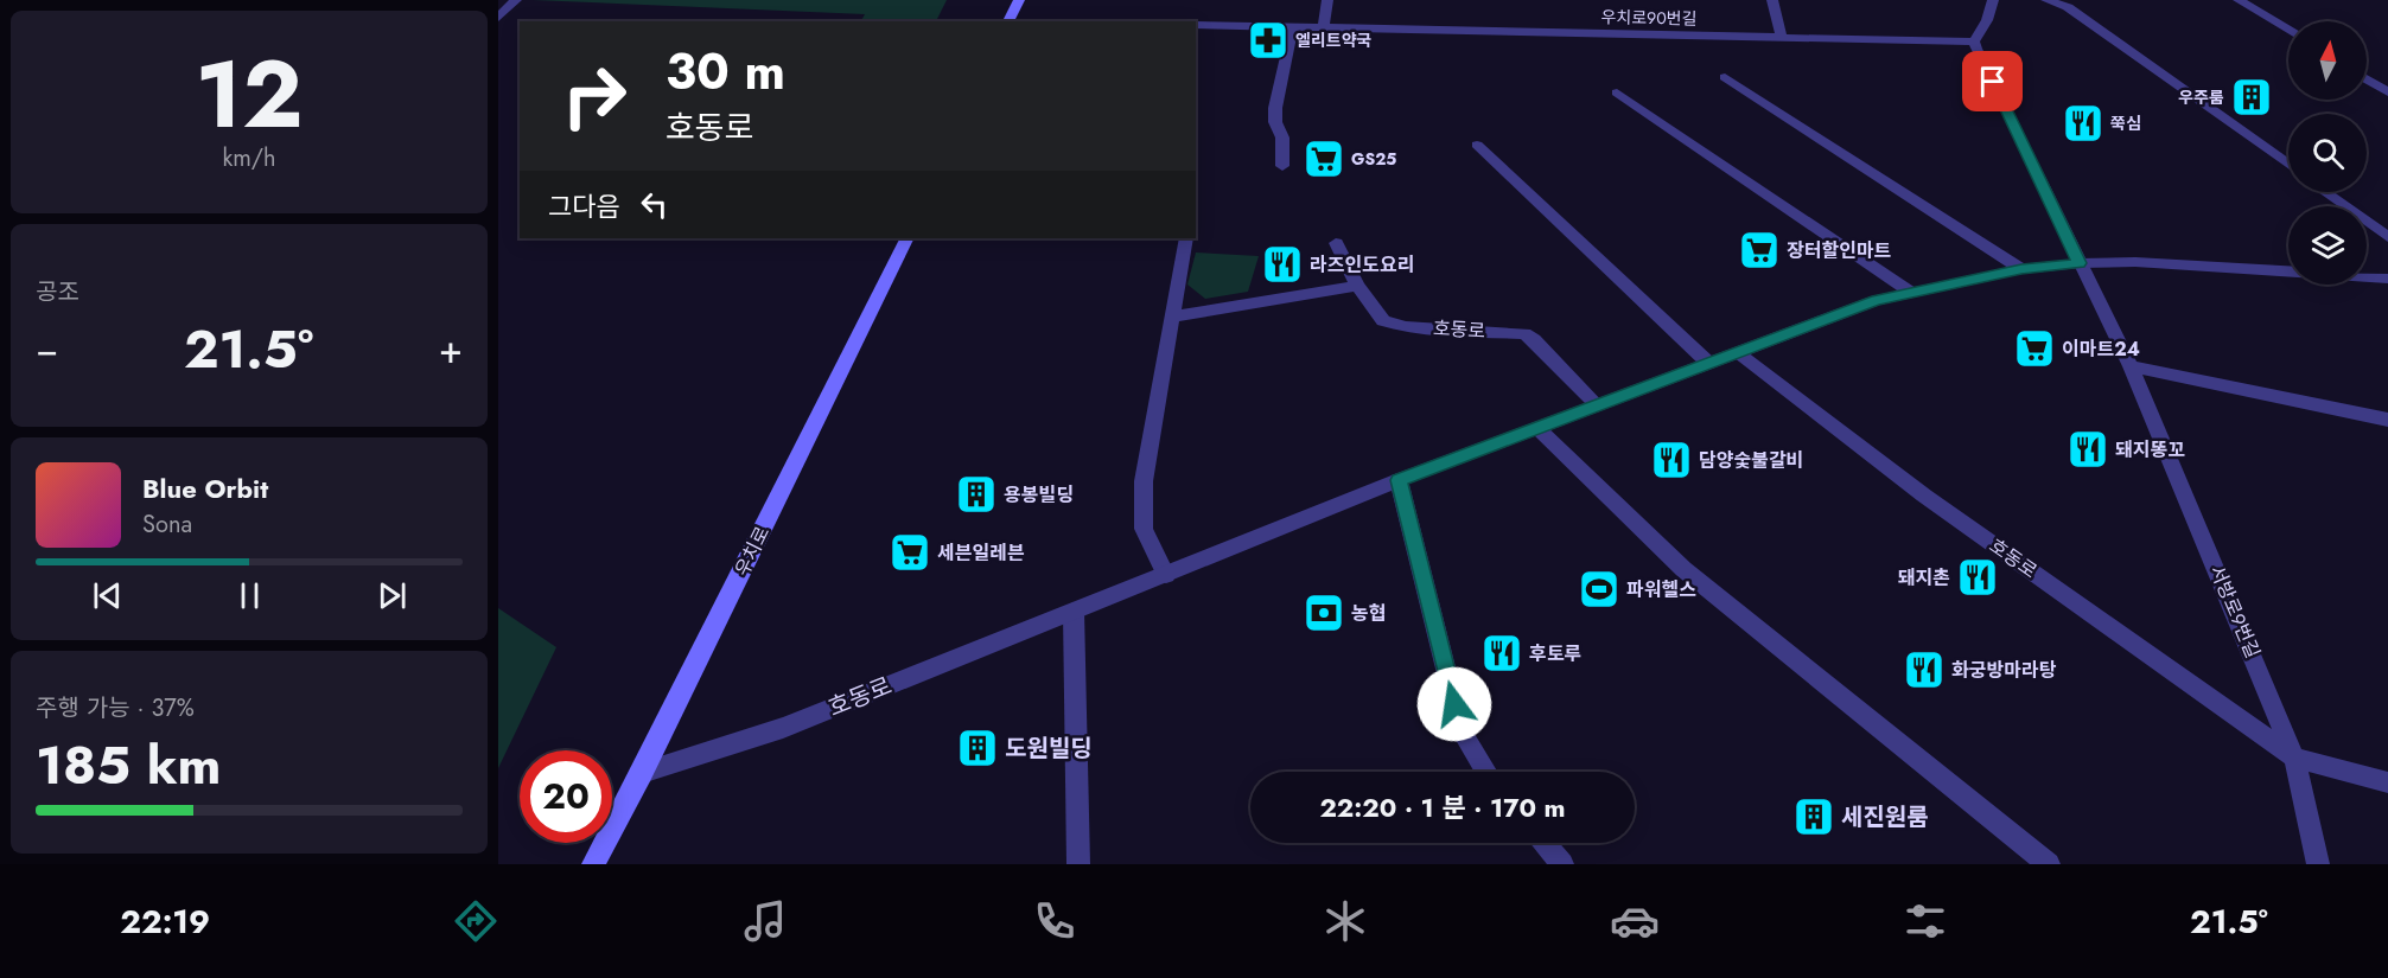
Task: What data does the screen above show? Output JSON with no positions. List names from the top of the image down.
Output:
{
  "streets": {
    "main road": ["우치로"],
    "street": ["우치로90번길", "호동로", "서방로9번길"]
  },
  "crossings": [
    ["우치로90번길", "서방로9번길"],
    ["호동로", "우치로"],
    ["호동로", "서방로9번길"]
  ],
  "places": {
    "pharmacy": ["엘리트약국"],
    "building": [
      "우주룸",
      "용봉빌딩",
      "도원빌딩",
      "세진원룸"
    ],
    "restaurant": [
      "쭉심",
      "라즈인도요리",
      "돼지똥꼬",
      "담양숯불갈비",
      "돼지촌",
      "후토루",
      "화궁방마라탕"
    ],
    "supermarket": [
      "GS25",
      "장터할인마트",
      "이마트24",
      "세븐일레븐"
    ],
    "sports": ["파워헬스"],
    "bank": ["농협"]
  },
  "north": "top",
  "page": {
    "tile": [
      ["12", "km/h"],
      "공조",
      ["주행 가능 · 37%", "185 km"]
    ],
    "turn": ["30 m", "호동로"],
    "then": "그다음",
    "heat": ["−", "21.5°", "+"],
    "song": ["Blue Orbit", "Sona"],
    "limit": "20",
    "trip": "22:20 · 1 분 · 170 m",
    "tabs": ["22:19", "21.5°"]
  }
}
